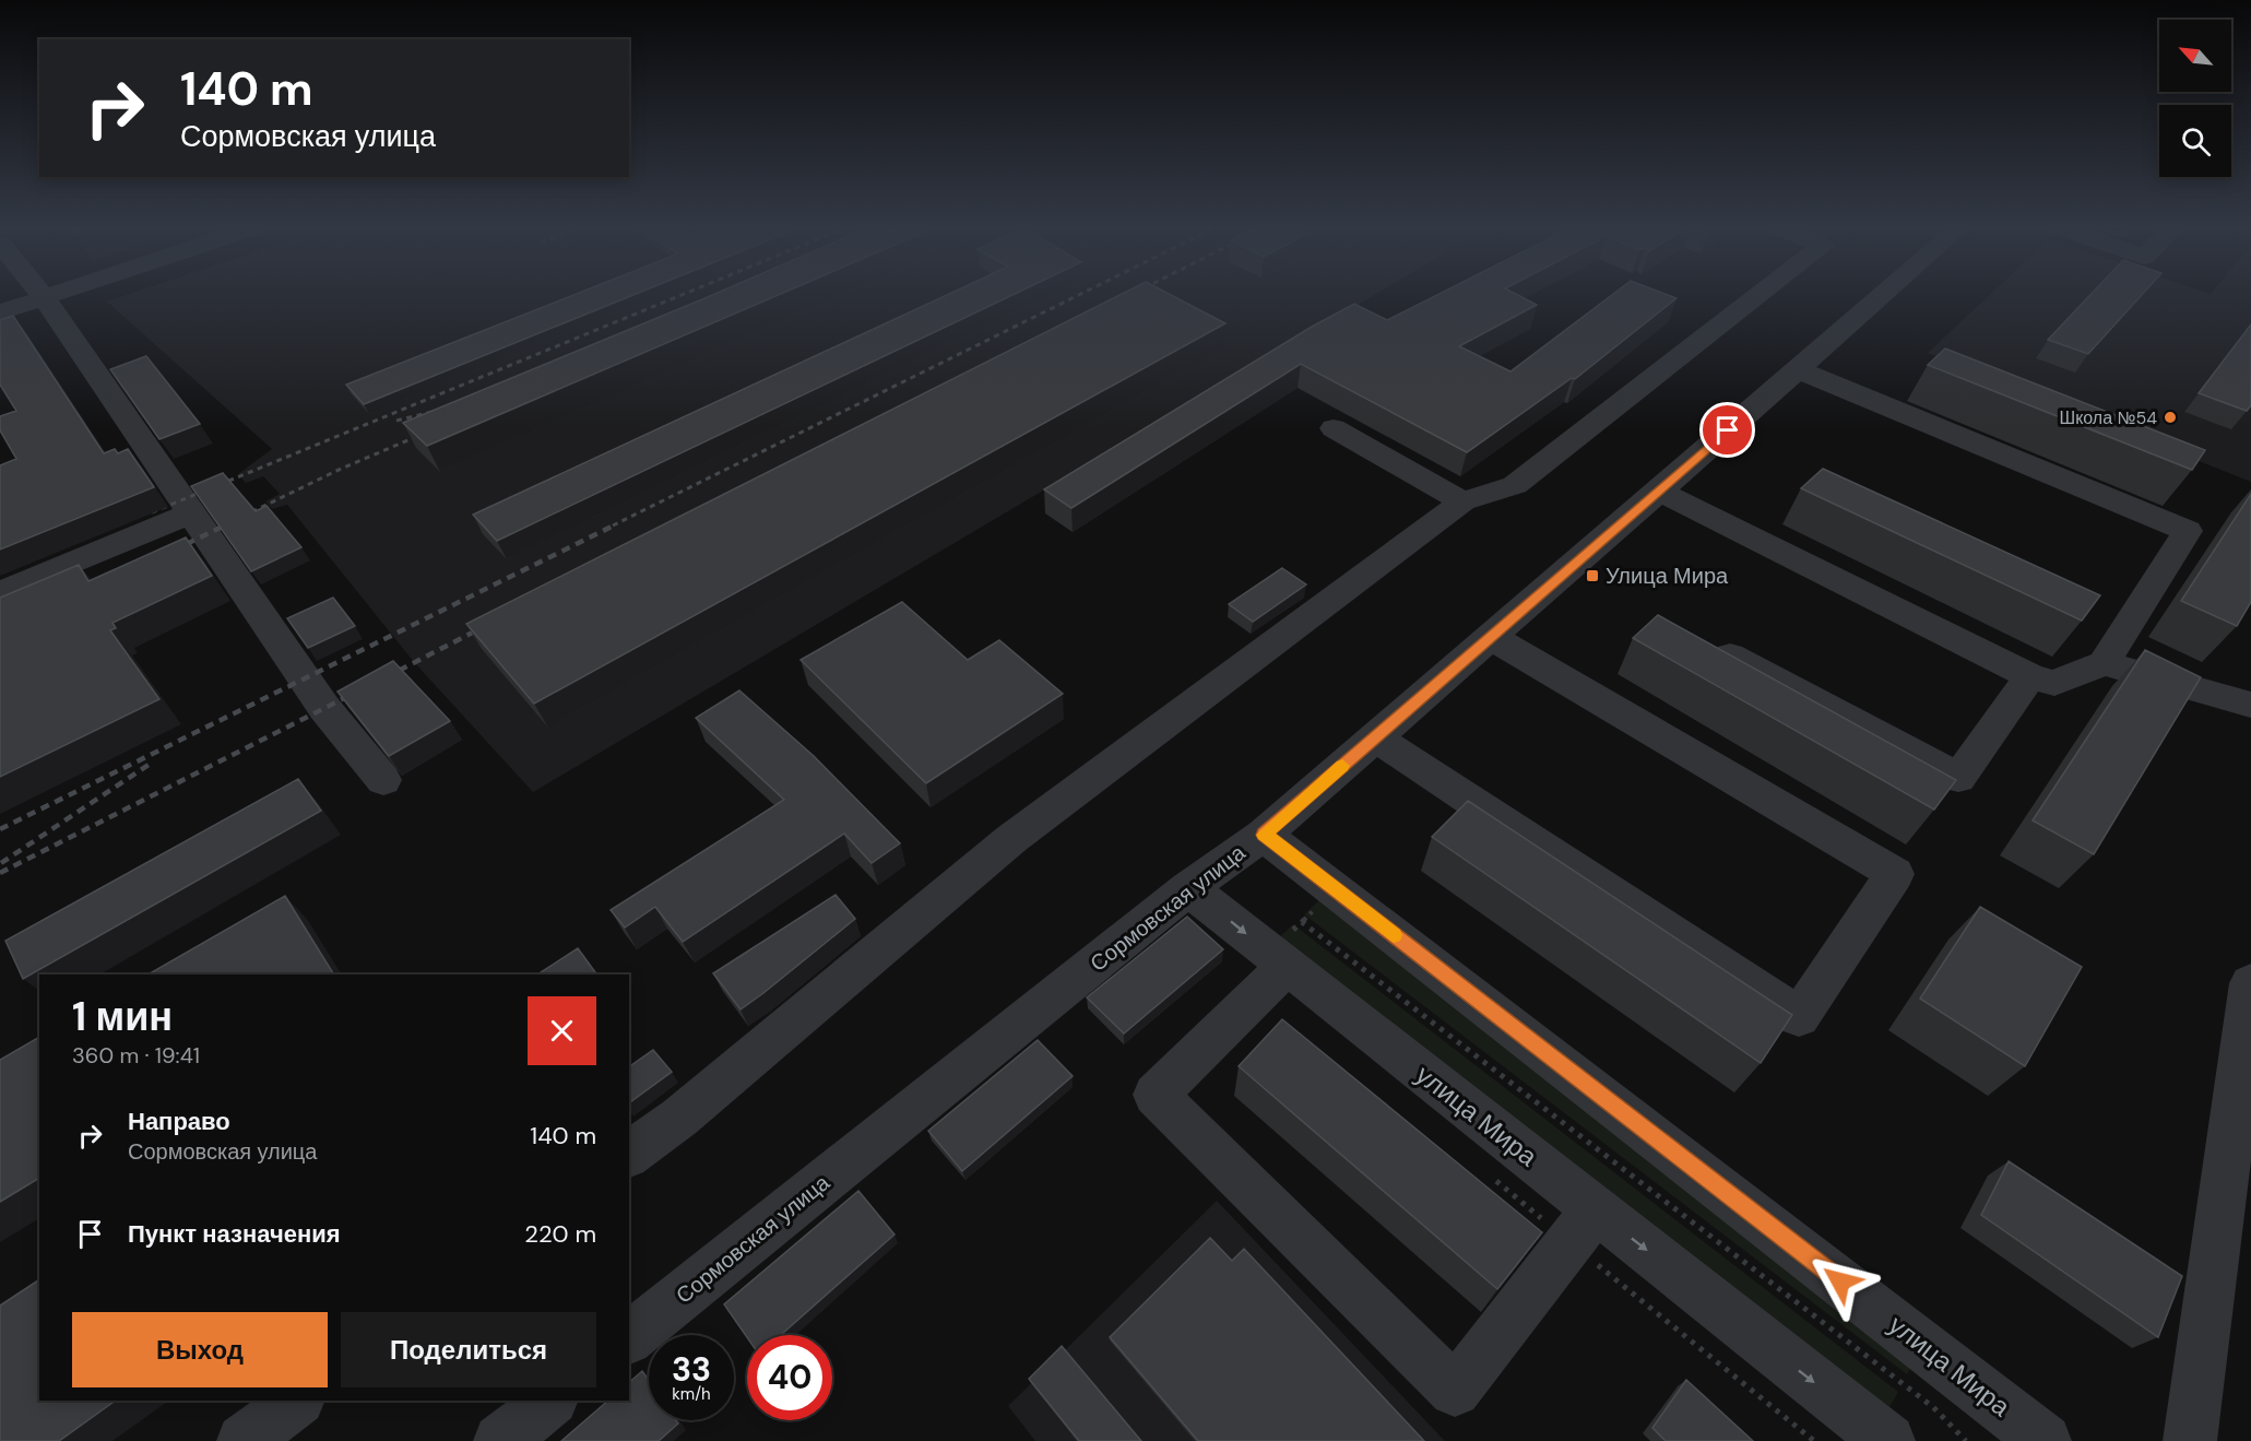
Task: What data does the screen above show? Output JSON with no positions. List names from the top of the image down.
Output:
{
  "streets": {
    "street": ["Сормовская улица", "улица Мира"]
  },
  "crossings": [
    ["Сормовская улица", "улица Мира"]
  ],
  "places": {
    "other": ["Школа №54"],
    "transit": ["Улица Мира"]
  },
  "north": "top left",
  "page": {
    "turn": ["140 m", "Сормовская улица"],
    "heading": ["1 мин", "360 m · 19:41"],
    "list": [
      {
        "name": "Направо",
        "note": "Сормовская улица",
        "value": "140 m"
      },
      {
        "name": "Пункт назначения",
        "value": "220 m"
      }
    ],
    "buttons": ["Выход", "Поделиться"],
    "speed": "33 km/h",
    "limit": "40"
  }
}
